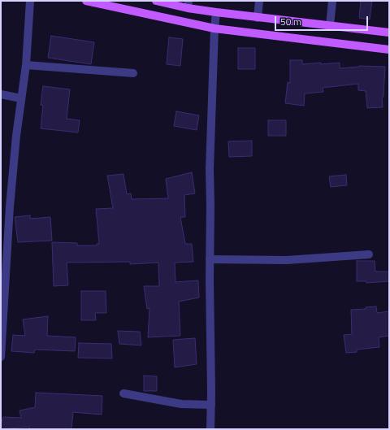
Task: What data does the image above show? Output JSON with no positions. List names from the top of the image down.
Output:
{
  "scale_bar": "50 m"
}
